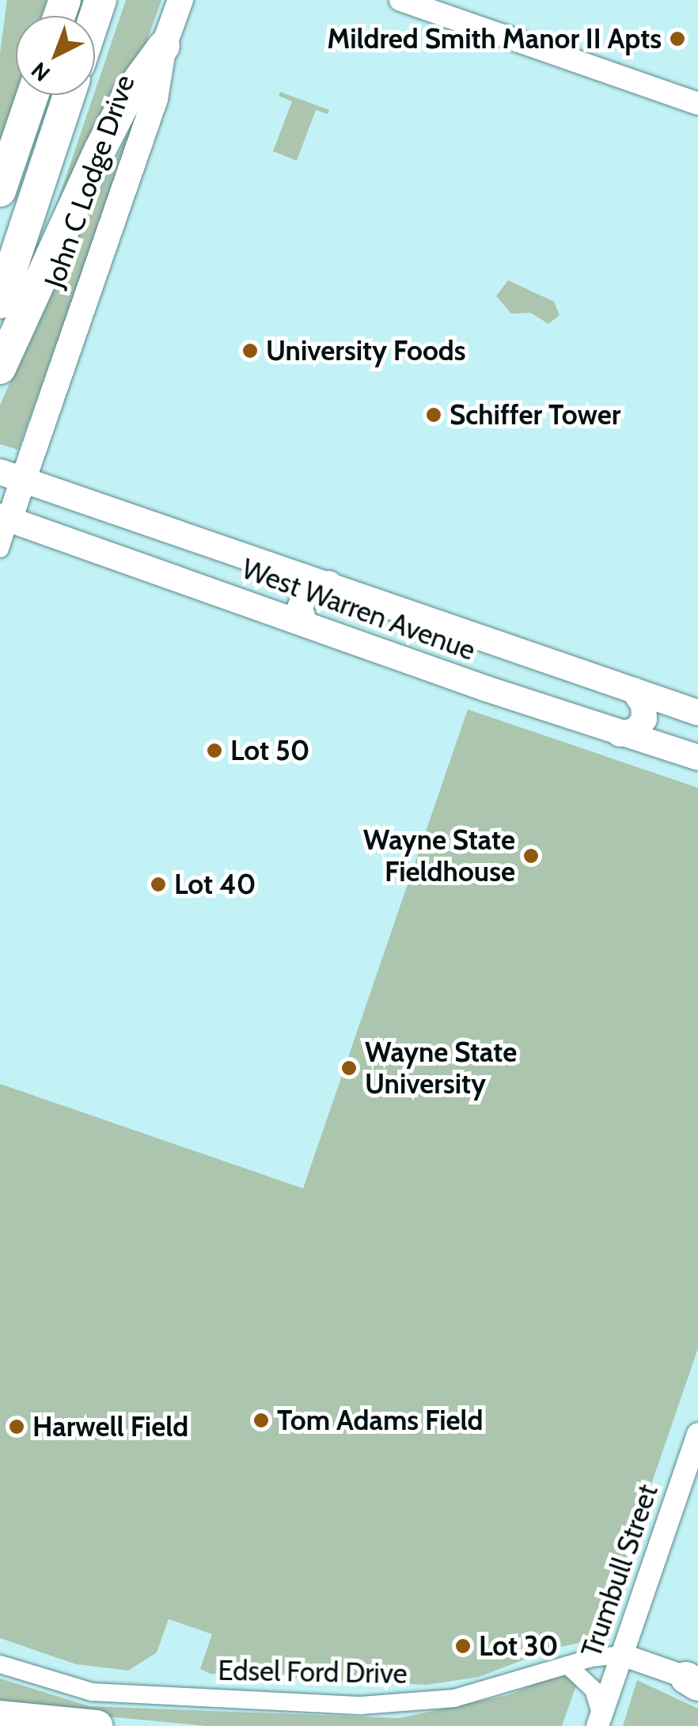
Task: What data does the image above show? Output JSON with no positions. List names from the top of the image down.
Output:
{
  "streets": {
    "main road": ["John C Lodge Drive", "West Warren Avenue"],
    "street": ["Trumbull Street", "Edsel Ford Drive"]
  },
  "crossings": [
    ["John C Lodge Drive", "West Warren Avenue"],
    ["Trumbull Street", "Edsel Ford Drive"]
  ],
  "places": [
    "Mildred Smith Manor II Apts",
    "University Foods",
    "Schiffer Tower",
    "Lot 50",
    "Wayne State Fieldhouse",
    "Lot 40",
    "Wayne State University",
    "Tom Adams Field",
    "Harwell Field",
    "Lot 30"
  ],
  "north": "bottom left"
}
